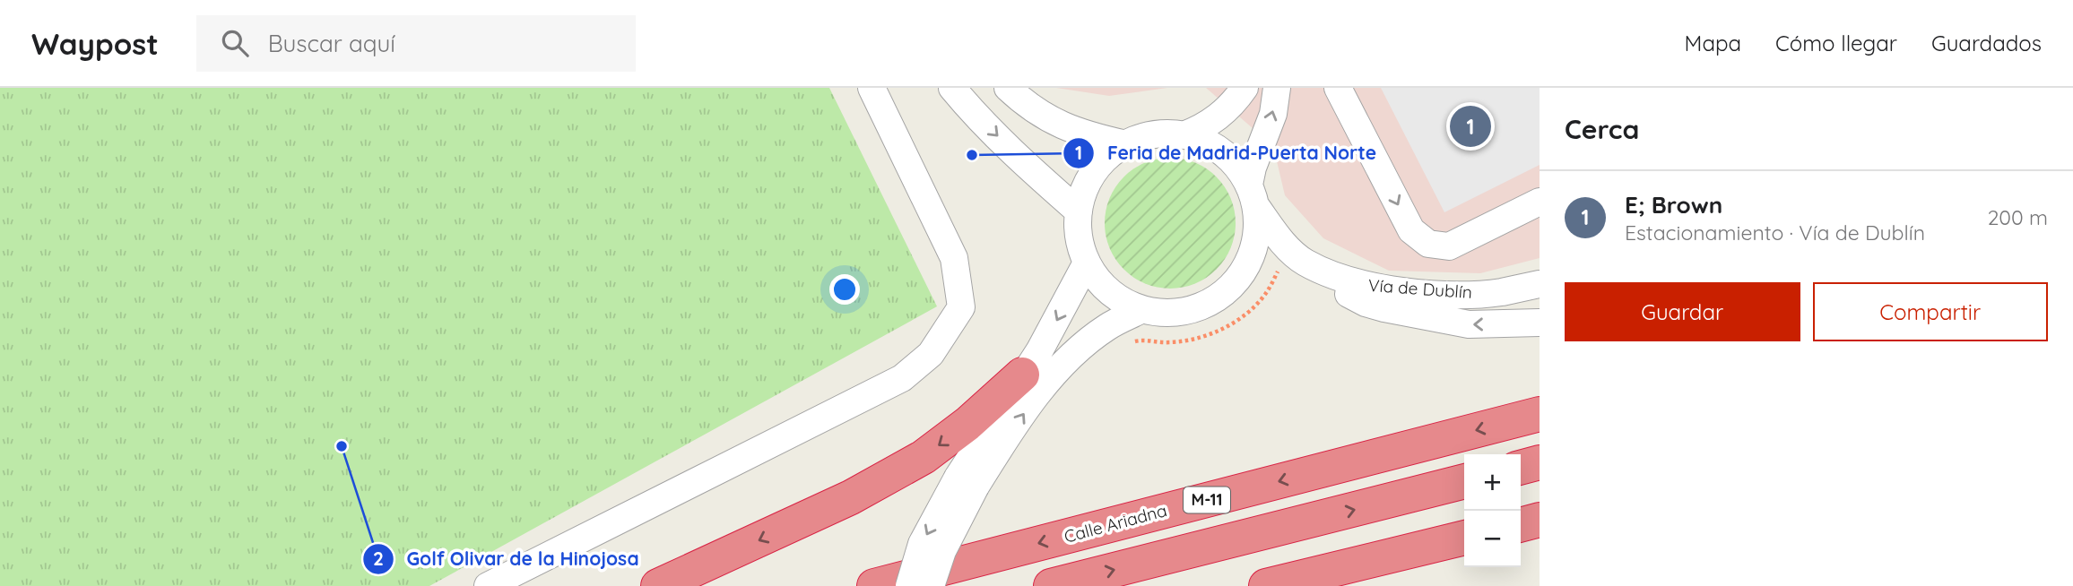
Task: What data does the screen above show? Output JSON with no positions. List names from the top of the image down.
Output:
{
  "streets": {
    "highway": ["M-11", "Calle Ariadna"],
    "street": ["Vía de Dublín"]
  },
  "places": ["Feria de Madrid-Puerta Norte", "Golf Olivar de la Hinojosa"],
  "page": {
    "header": "Waypost",
    "search": "Buscar aquí",
    "nav": ["Mapa", "Cómo llegar", "Guardados"],
    "heading": "Cerca",
    "pins": "1",
    "list": [
      {
        "mark": "1",
        "name": "E; Brown",
        "note": "Estacionamiento · Vía de Dublín",
        "value": "200 m"
      }
    ],
    "buttons": ["Guardar", "Compartir"],
    "map_buttons": ["+", "−"]
  }
}
